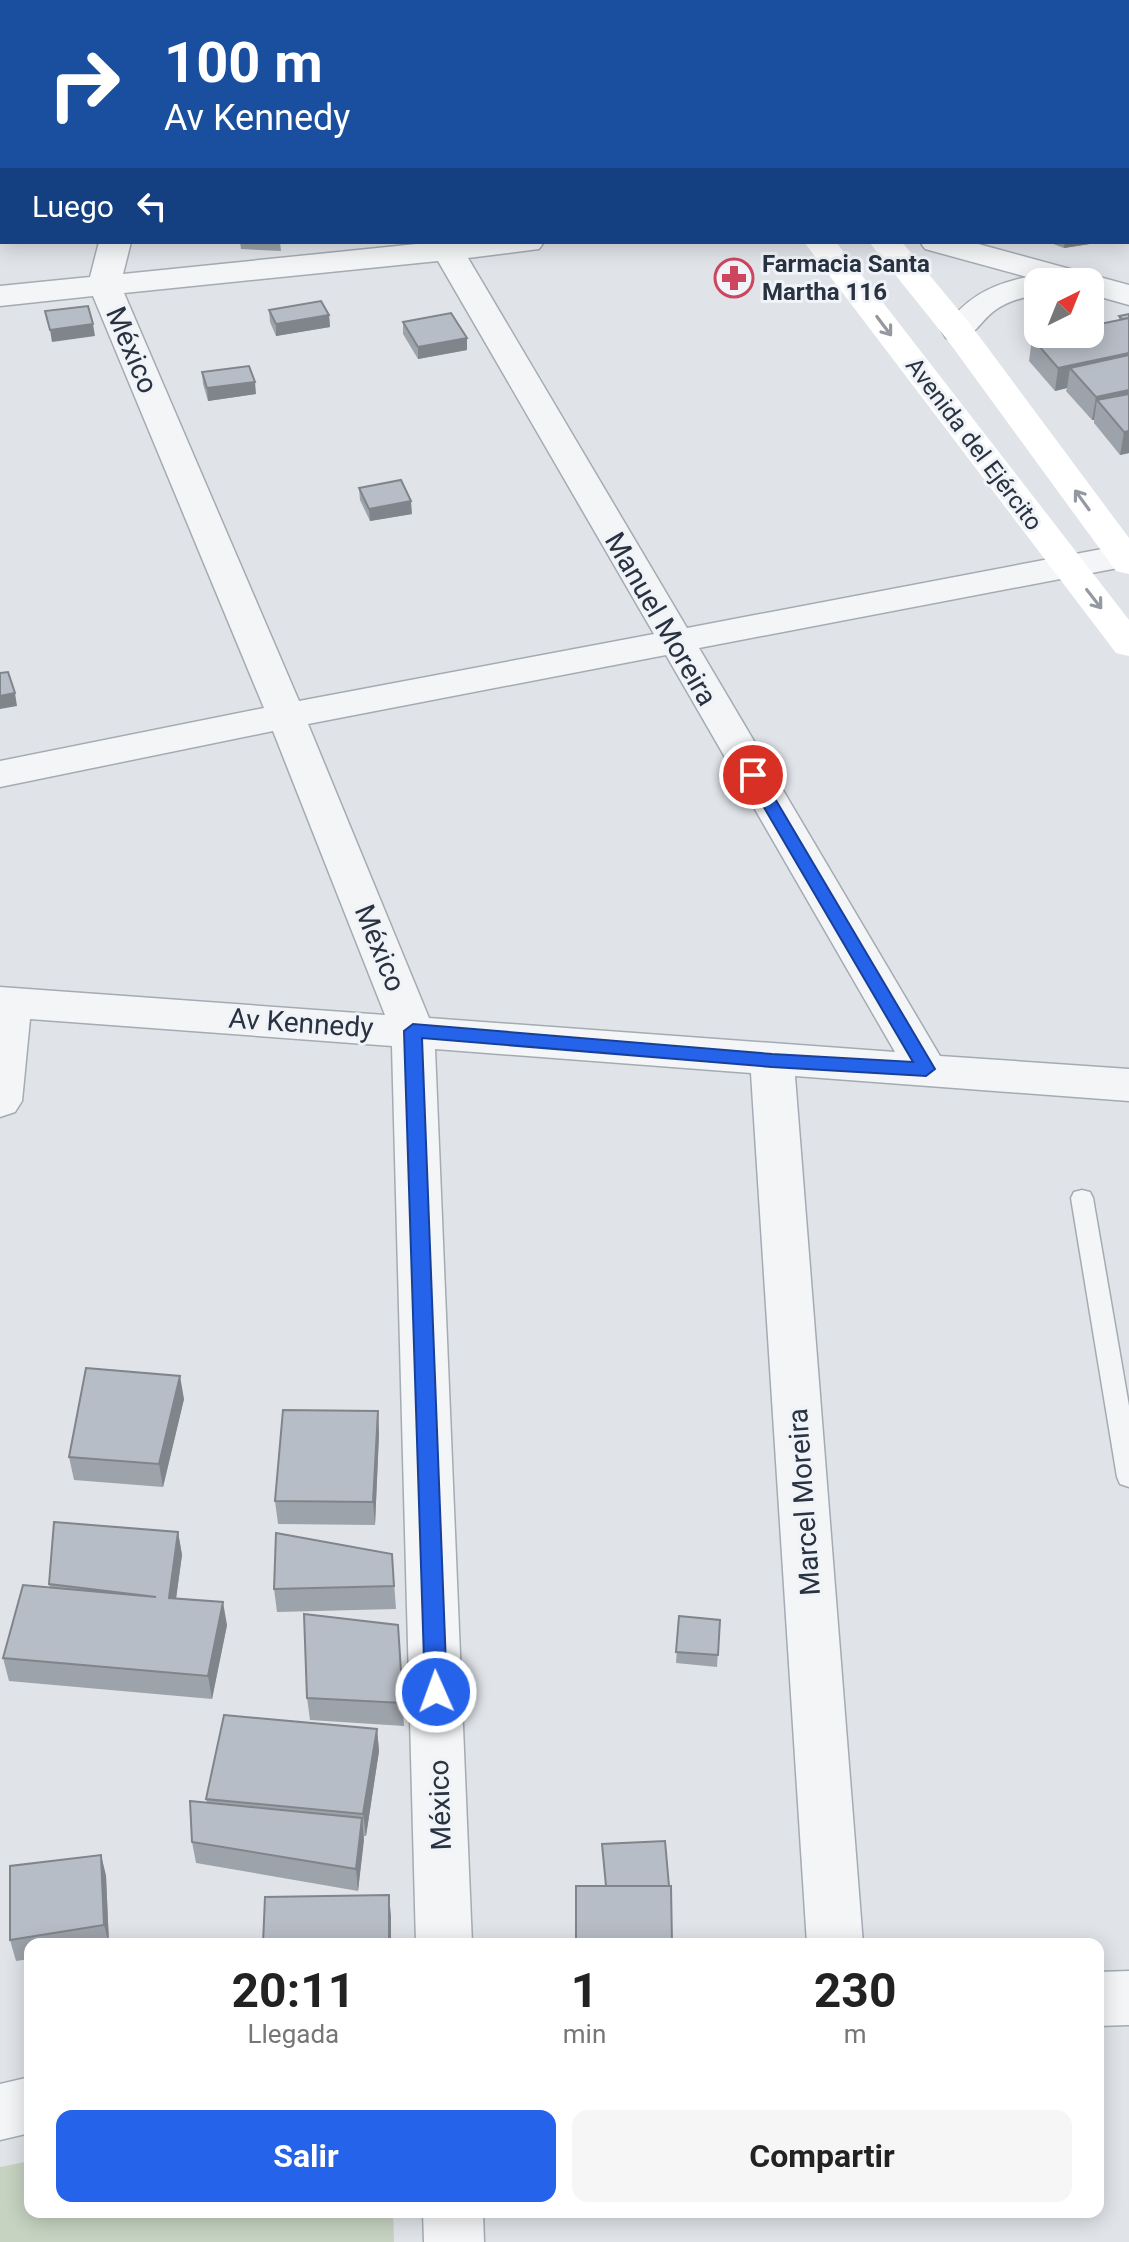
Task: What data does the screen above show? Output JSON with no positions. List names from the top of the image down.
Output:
{
  "streets": {
    "main road": ["Avenida del Ejército"],
    "street": [
      "México",
      "Manuel Moreira",
      "Av Kennedy",
      "Marcel Moreira"
    ]
  },
  "crossings": [
    ["México", "Av Kennedy"],
    ["Manuel Moreira", "Av Kennedy"],
    ["Av Kennedy", "Marcel Moreira"]
  ],
  "places": {
    "pharmacy": ["Farmacia Santa Martha 116"]
  },
  "north": "top right",
  "page": {
    "turn": ["100 m", "Av Kennedy"],
    "then": "Luego",
    "eta": [
      "20:11",
      "Llegada",
      "1",
      "min",
      "230",
      "m"
    ],
    "buttons": ["Salir", "Compartir"]
  }
}
